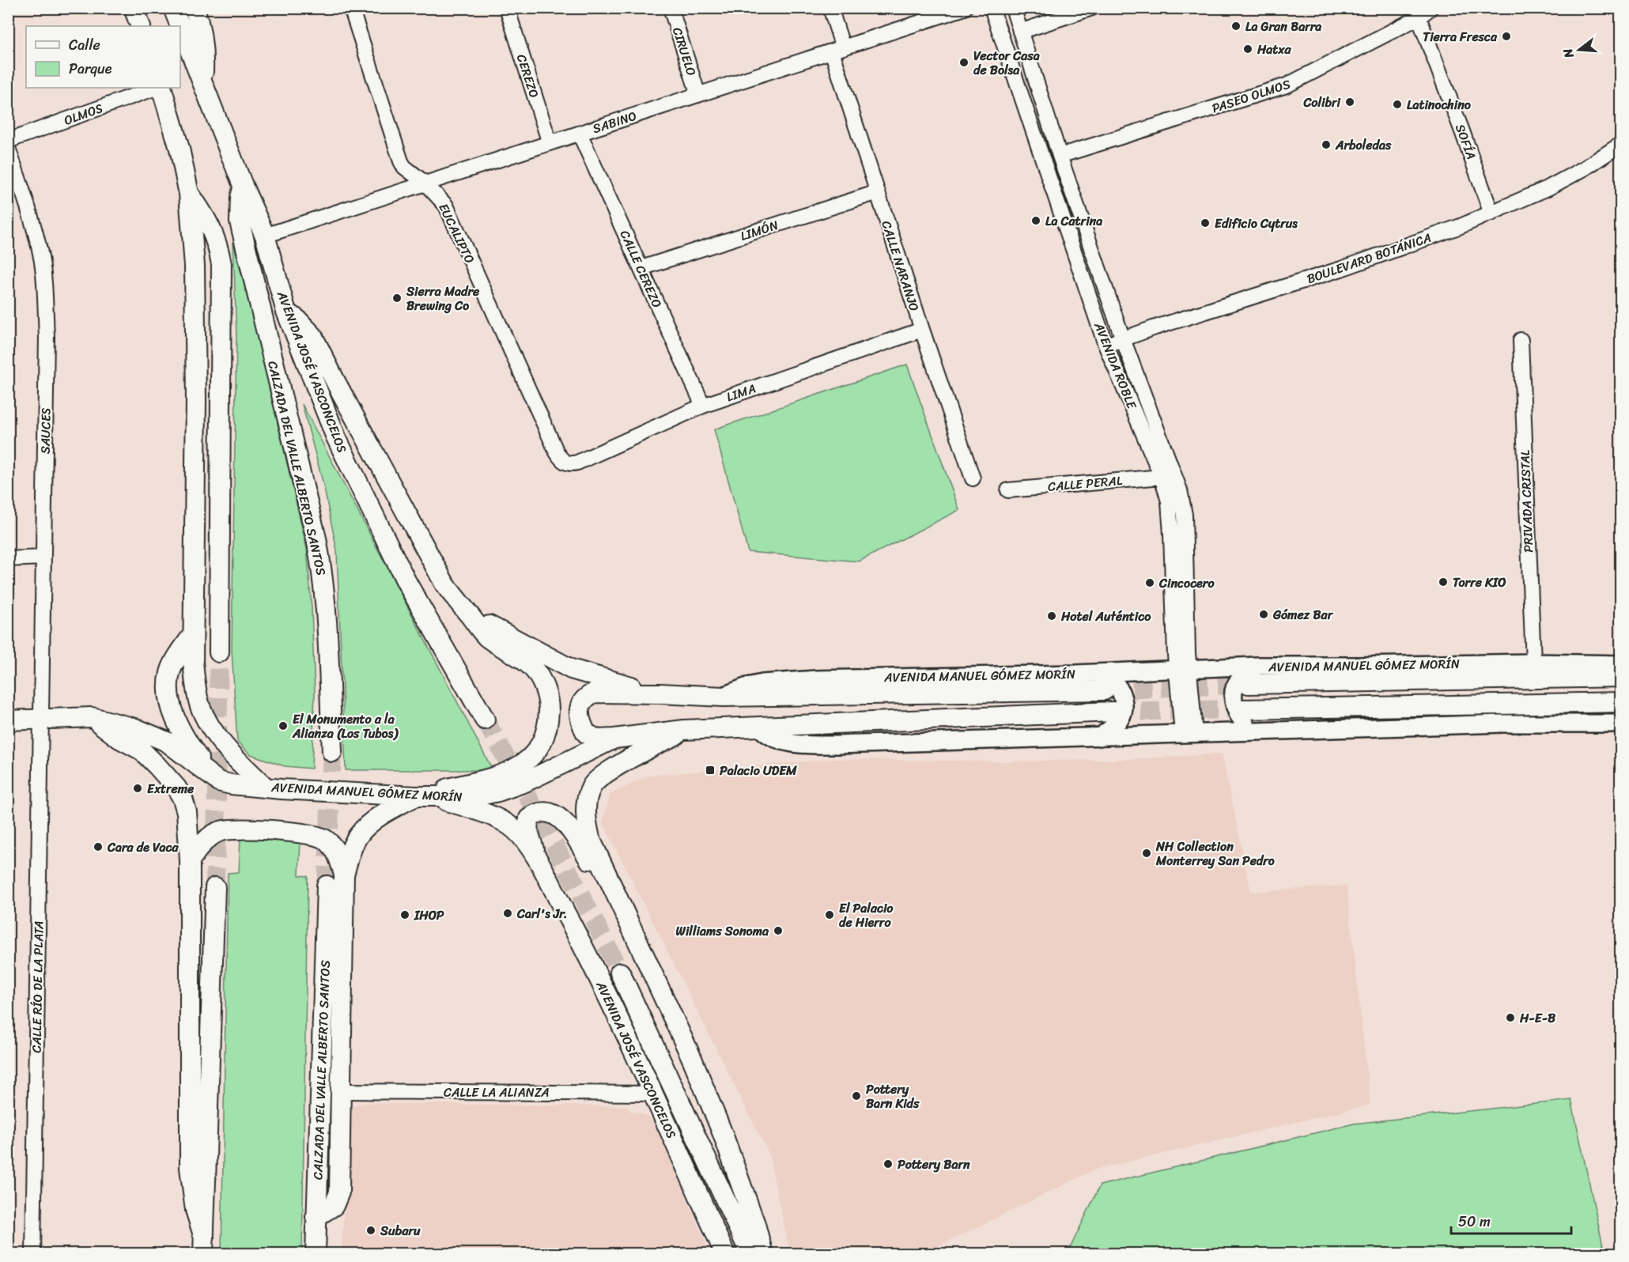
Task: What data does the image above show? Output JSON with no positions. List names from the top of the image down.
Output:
{
  "streets": {
    "main road": ["AVENIDA JOSÉ VASCONCELOS", "CALZADA DEL VALLE ALBERTO SANTOS", "AVENIDA MANUEL GÓMEZ MORÍN"],
    "street": [
      "CIRUELO",
      "CEREZO",
      "PASEO OLMOS",
      "OLMOS",
      "SABINO",
      "SOFÍA",
      "LIMÓN",
      "EUCALIPTO",
      "BOULEVARD BOTÁNICA",
      "CALLE NARANJO",
      "CALLE CEREZO",
      "AVENIDA ROBLE",
      "LIMA",
      "SAUCES",
      "CALLE PERAL",
      "PRIVADA CRISTAL",
      "CALLE RÍO DE LA PLATA",
      "CALLE LA ALIANZA"
    ]
  },
  "crossings": [
    ["CIRUELO", "SABINO"],
    ["CEREZO", "SABINO"],
    ["PASEO OLMOS", "SOFÍA"],
    ["PASEO OLMOS", "AVENIDA ROBLE"],
    ["SABINO", "EUCALIPTO"],
    ["SABINO", "CALLE NARANJO"],
    ["SABINO", "CALLE CEREZO"],
    ["SABINO", "AVENIDA JOSÉ VASCONCELOS"],
    ["SOFÍA", "BOULEVARD BOTÁNICA"],
    ["LIMÓN", "CALLE NARANJO"],
    ["LIMÓN", "CALLE CEREZO"],
    ["EUCALIPTO", "LIMA"],
    ["BOULEVARD BOTÁNICA", "AVENIDA ROBLE"],
    ["CALLE NARANJO", "LIMA"],
    ["CALLE CEREZO", "LIMA"],
    ["AVENIDA ROBLE", "CALLE PERAL"],
    ["AVENIDA ROBLE", "AVENIDA MANUEL GÓMEZ MORÍN"],
    ["AVENIDA JOSÉ VASCONCELOS", "CALZADA DEL VALLE ALBERTO SANTOS"],
    ["AVENIDA JOSÉ VASCONCELOS", "CALLE LA ALIANZA"],
    ["SAUCES", "AVENIDA MANUEL GÓMEZ MORÍN"],
    ["SAUCES", "CALLE RÍO DE LA PLATA"],
    ["PRIVADA CRISTAL", "AVENIDA MANUEL GÓMEZ MORÍN"],
    ["AVENIDA MANUEL GÓMEZ MORÍN", "CALLE RÍO DE LA PLATA"]
  ],
  "places": {
    "other": [
      "La Gran Barra",
      "Tierra Fresca",
      "Hatxa",
      "Vector Casa de Bolsa",
      "Colibri",
      "Latinochino",
      "Arboledas",
      "La Catrina",
      "Edificio Cytrus",
      "Sierra Madre Brewing Co",
      "Torre KIO",
      "Cincocero",
      "Gómez Bar",
      "Hotel Auténtico",
      "El Monumento a la Alianza (Los Tubos)",
      "Extreme",
      "Cara de Vaca",
      "NH Collection Monterrey San Pedro",
      "Carl's Jr.",
      "IHOP",
      "El Palacio de Hierro",
      "Williams Sonoma",
      "H-E-B",
      "Pottery Barn Kids",
      "Pottery Barn",
      "Subaru"
    ],
    "transit": ["Palacio UDEM"]
  },
  "legend": ["Calle", "Parque"],
  "scale_bar": "50 m",
  "north": "left"
}
